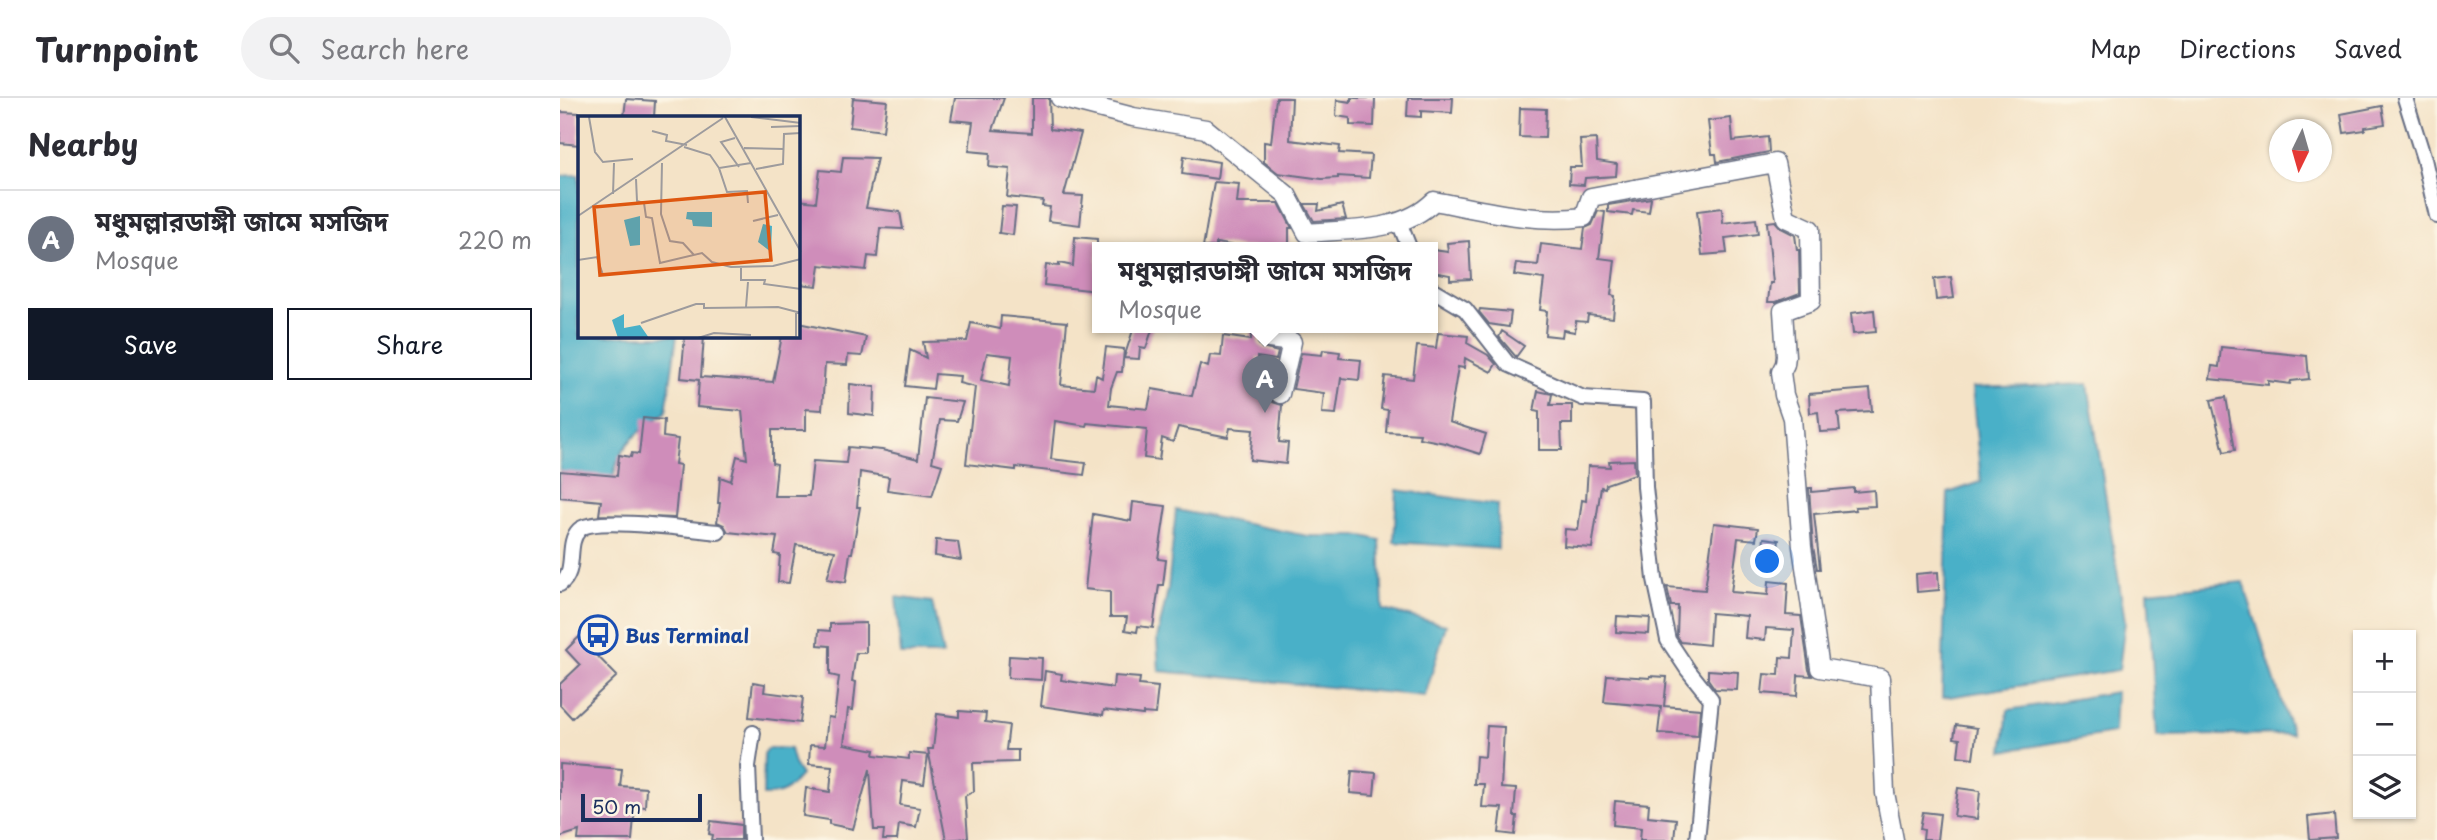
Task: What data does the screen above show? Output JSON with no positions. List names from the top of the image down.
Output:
{
  "places": {
    "bus stop": ["Bus Terminal"]
  },
  "scale_bar": "50 m",
  "north": "bottom",
  "page": {
    "header": "Turnpoint",
    "search": "Search here",
    "nav": ["Map", "Directions", "Saved"],
    "heading": "Nearby",
    "list": [
      {
        "mark": "A",
        "name": "মধুমল্লারডাঙ্গী জামে মসজিদ",
        "note": "Mosque",
        "value": "220 m"
      }
    ],
    "popup": ["মধুমল্লারডাঙ্গী জামে মসজিদ", "Mosque"],
    "buttons": ["Save", "Share"],
    "pins": "A",
    "map_buttons": ["+", "−"],
    "scale": "50 m"
  }
}
